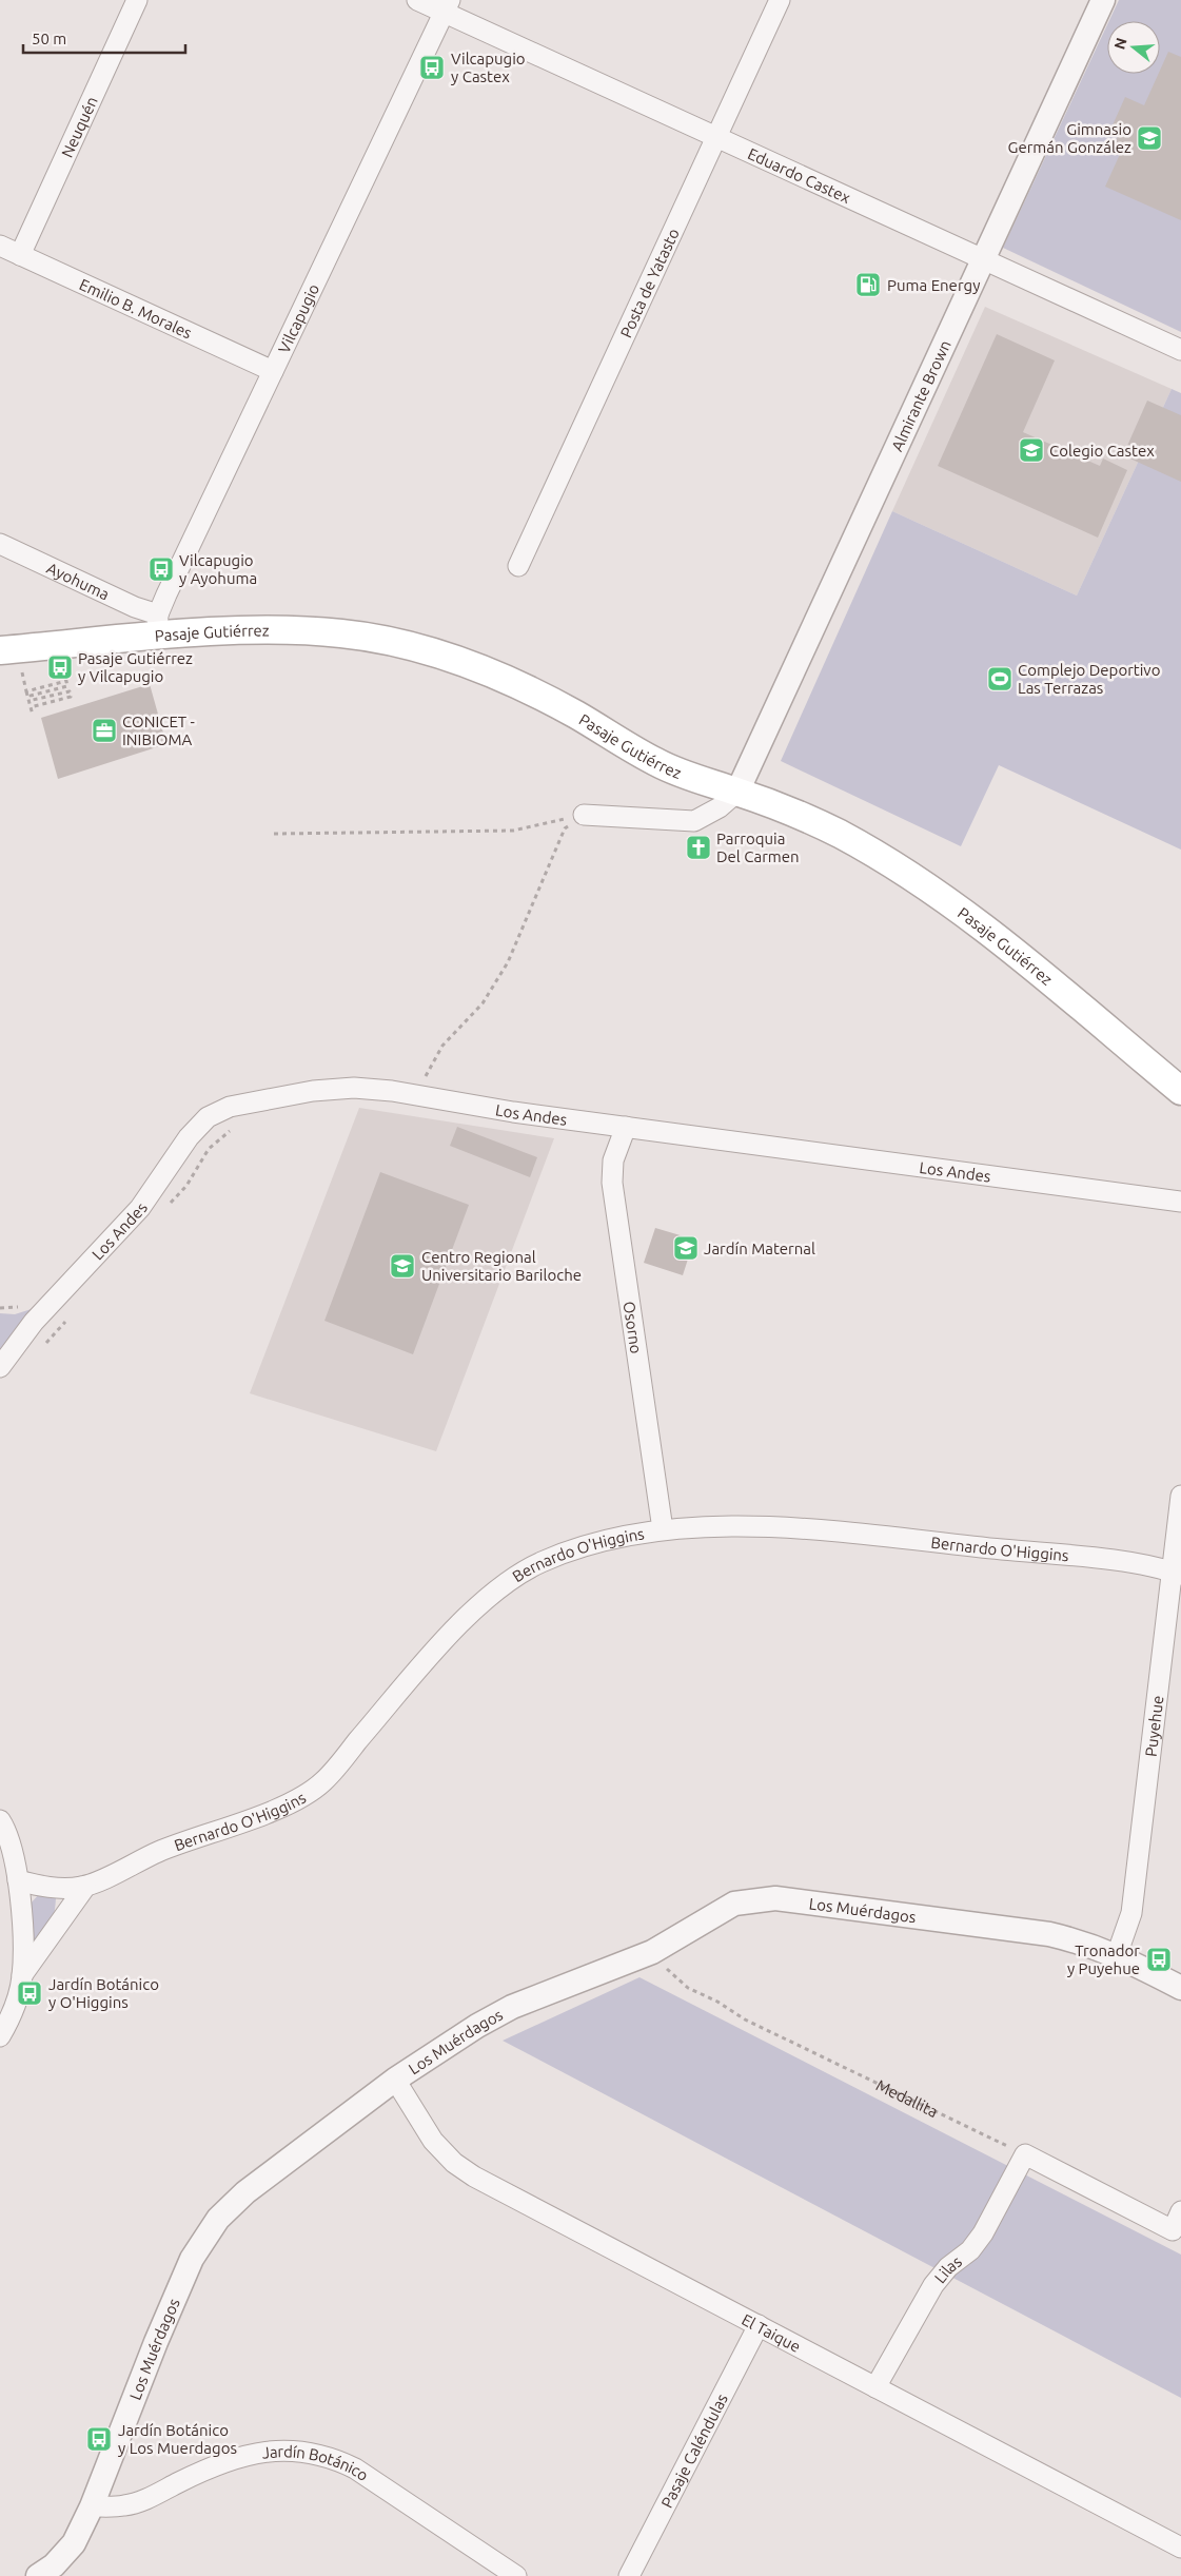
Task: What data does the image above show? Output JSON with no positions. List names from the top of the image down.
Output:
{
  "streets": {
    "main road": ["Pasaje Gutiérrez"],
    "street": [
      "Neuquén",
      "Eduardo Castex",
      "Posta de Yatasto",
      "Emilio B. Morales",
      "Vilcapugio",
      "Almirante Brown",
      "Ayohuma",
      "Los Andes",
      "Osorno",
      "Bernardo O'Higgins",
      "Puyehue",
      "Los Muérdagos",
      "Lilas",
      "El Taique",
      "Pasaje Caléndulas",
      "Jardín Botánico"
    ],
    "path": ["Medallita"]
  },
  "crossings": [
    ["Neuquén", "Emilio B. Morales"],
    ["Eduardo Castex", "Posta de Yatasto"],
    ["Eduardo Castex", "Vilcapugio"],
    ["Eduardo Castex", "Almirante Brown"],
    ["Emilio B. Morales", "Vilcapugio"],
    ["Vilcapugio", "Ayohuma"],
    ["Vilcapugio", "Pasaje Gutiérrez"],
    ["Almirante Brown", "Pasaje Gutiérrez"],
    ["Ayohuma", "Pasaje Gutiérrez"],
    ["Los Andes", "Osorno"],
    ["Osorno", "Bernardo O'Higgins"],
    ["Bernardo O'Higgins", "Puyehue"],
    ["Puyehue", "Los Muérdagos"],
    ["Los Muérdagos", "Medallita"],
    ["Los Muérdagos", "El Taique"],
    ["Los Muérdagos", "Jardín Botánico"],
    ["Medallita", "Lilas"],
    ["Lilas", "El Taique"],
    ["El Taique", "Pasaje Caléndulas"]
  ],
  "places": {
    "bus stop": [
      "Vilcapugio y Castex",
      "Vilcapugio y Ayohuma",
      "Pasaje Gutiérrez y Vilcapugio",
      "Tronador y Puyehue",
      "Jardín Botánico y O'Higgins",
      "Jardín Botánico y Los Muerdagos"
    ],
    "school or university": [
      "Gimnasio Germán González",
      "Colegio Castex",
      "Jardín Maternal",
      "Centro Regional Universitario Bariloche"
    ],
    "fuel station": ["Puma Energy"],
    "sports": ["Complejo Deportivo Las Terrazas"],
    "office": ["CONICET - INIBIOMA"],
    "church": ["Parroquia Del Carmen"]
  },
  "scale_bar": "50 m",
  "north": "left"
}
